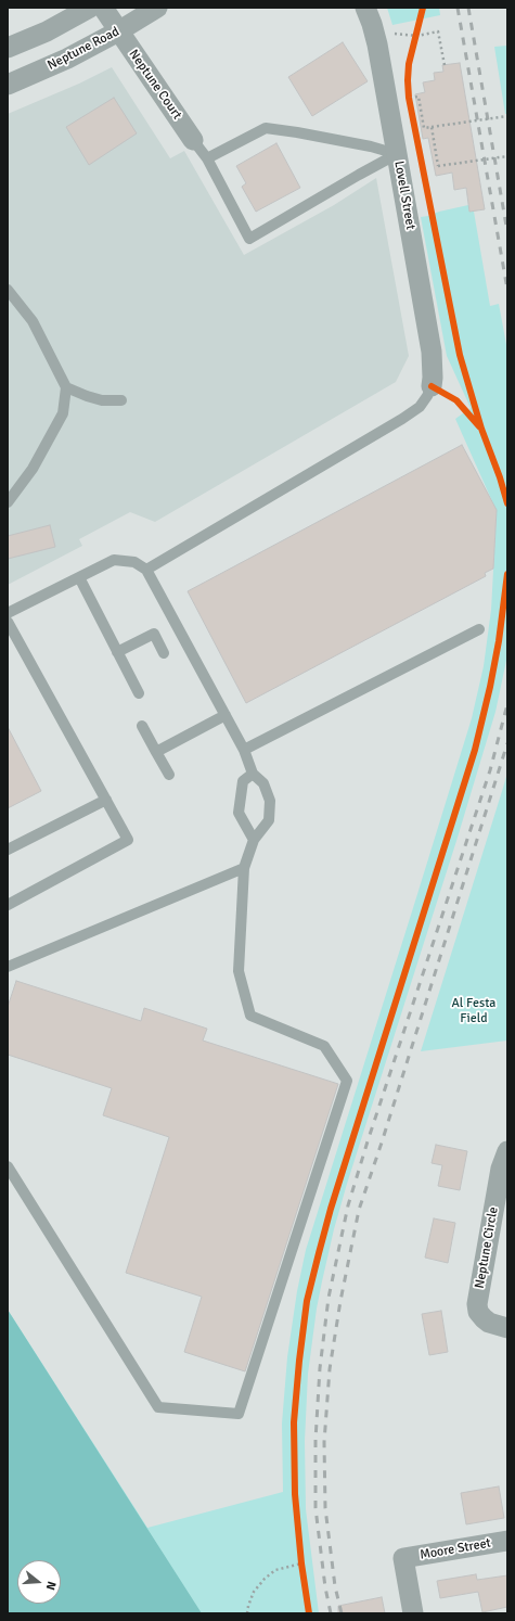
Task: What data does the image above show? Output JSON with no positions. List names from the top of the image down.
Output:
{
  "streets": {
    "street": [
      "Neptune Road",
      "Neptune Court",
      "Lovell Street",
      "Neptune Circle",
      "Moore Street"
    ]
  },
  "crossings": [
    ["Neptune Road", "Neptune Court"]
  ],
  "parks": ["Al Festa Field"],
  "north": "right"
}
